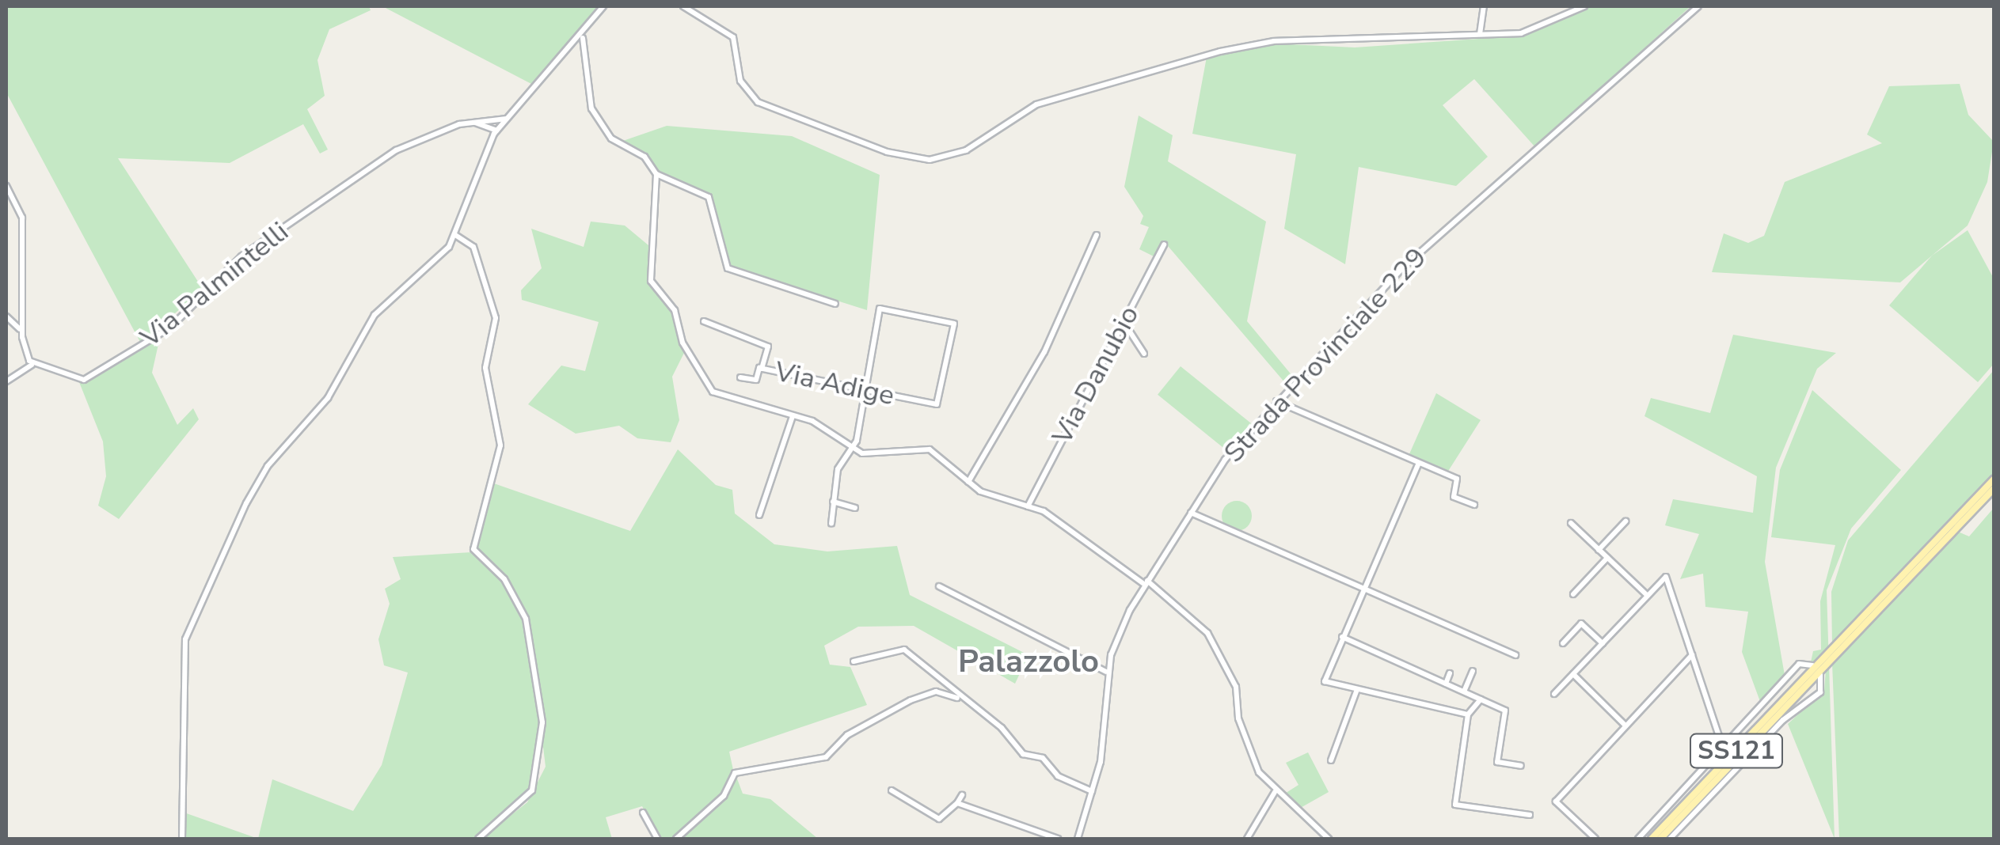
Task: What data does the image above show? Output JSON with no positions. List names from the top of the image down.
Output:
{
  "streets": {
    "main road": ["SS121"],
    "street": [
      "Via Palmintelli",
      "Strada Provinciale 229",
      "Via Danubio",
      "Via Adige"
    ]
  },
  "districts": ["Palazzolo"]
}
